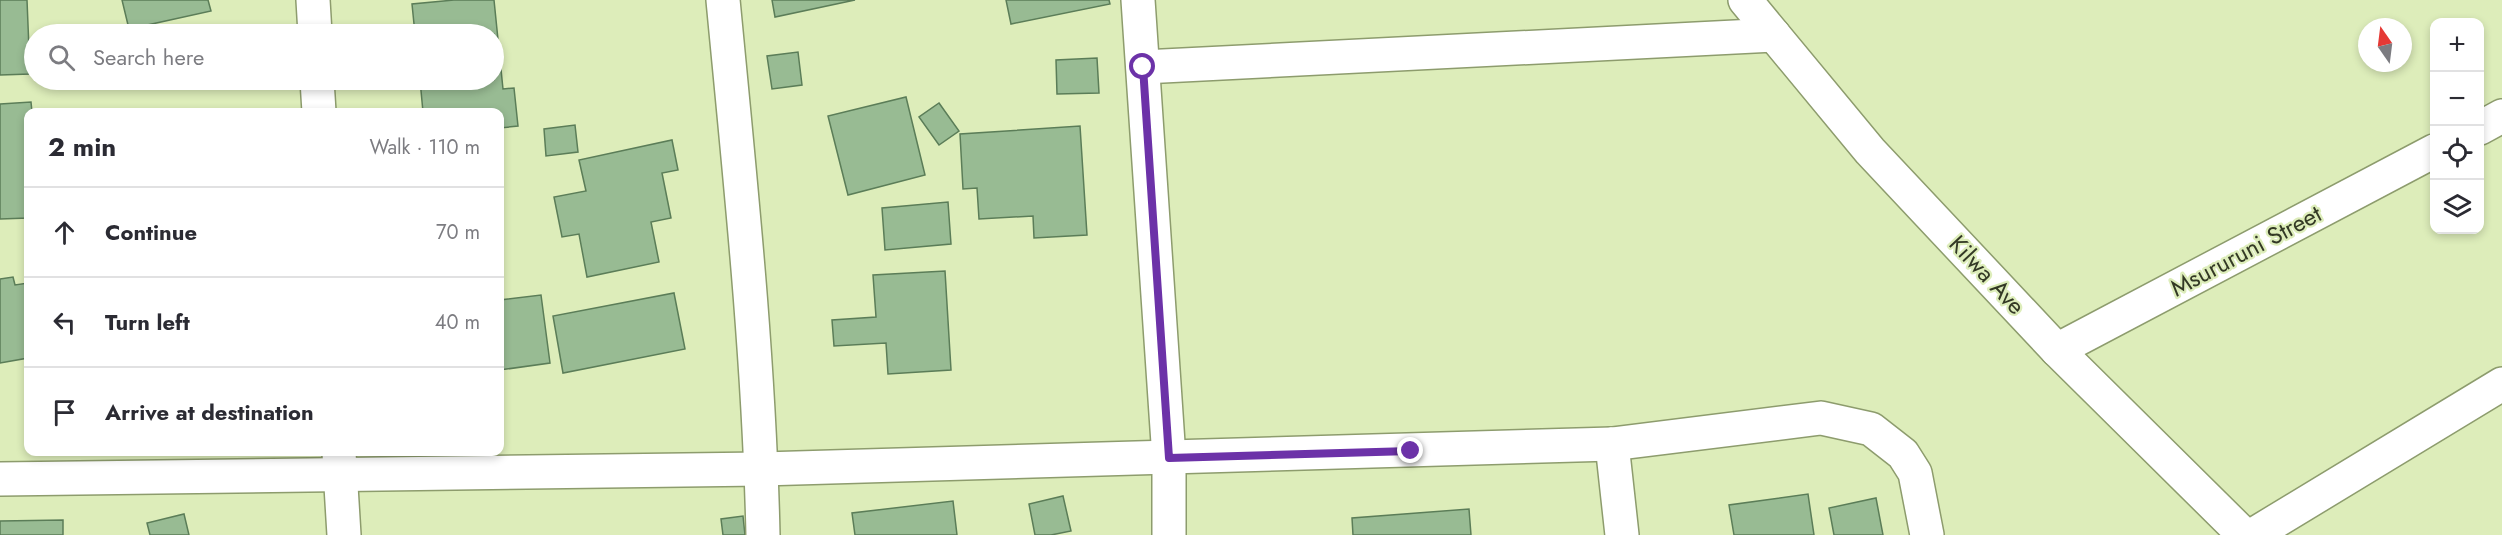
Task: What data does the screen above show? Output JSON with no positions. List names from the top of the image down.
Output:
{
  "streets": {
    "street": ["Msururuni Street", "Kilwa Ave"]
  },
  "crossings": [
    ["Msururuni Street", "Kilwa Ave"]
  ],
  "north": "top",
  "page": {
    "map_buttons": ["+", "−"],
    "search": "Search here",
    "heading": ["2 min", "Walk · 110 m"],
    "list": [
      ["Continue", "70 m"],
      ["Turn left", "40 m"],
      "Arrive at destination"
    ]
  }
}
